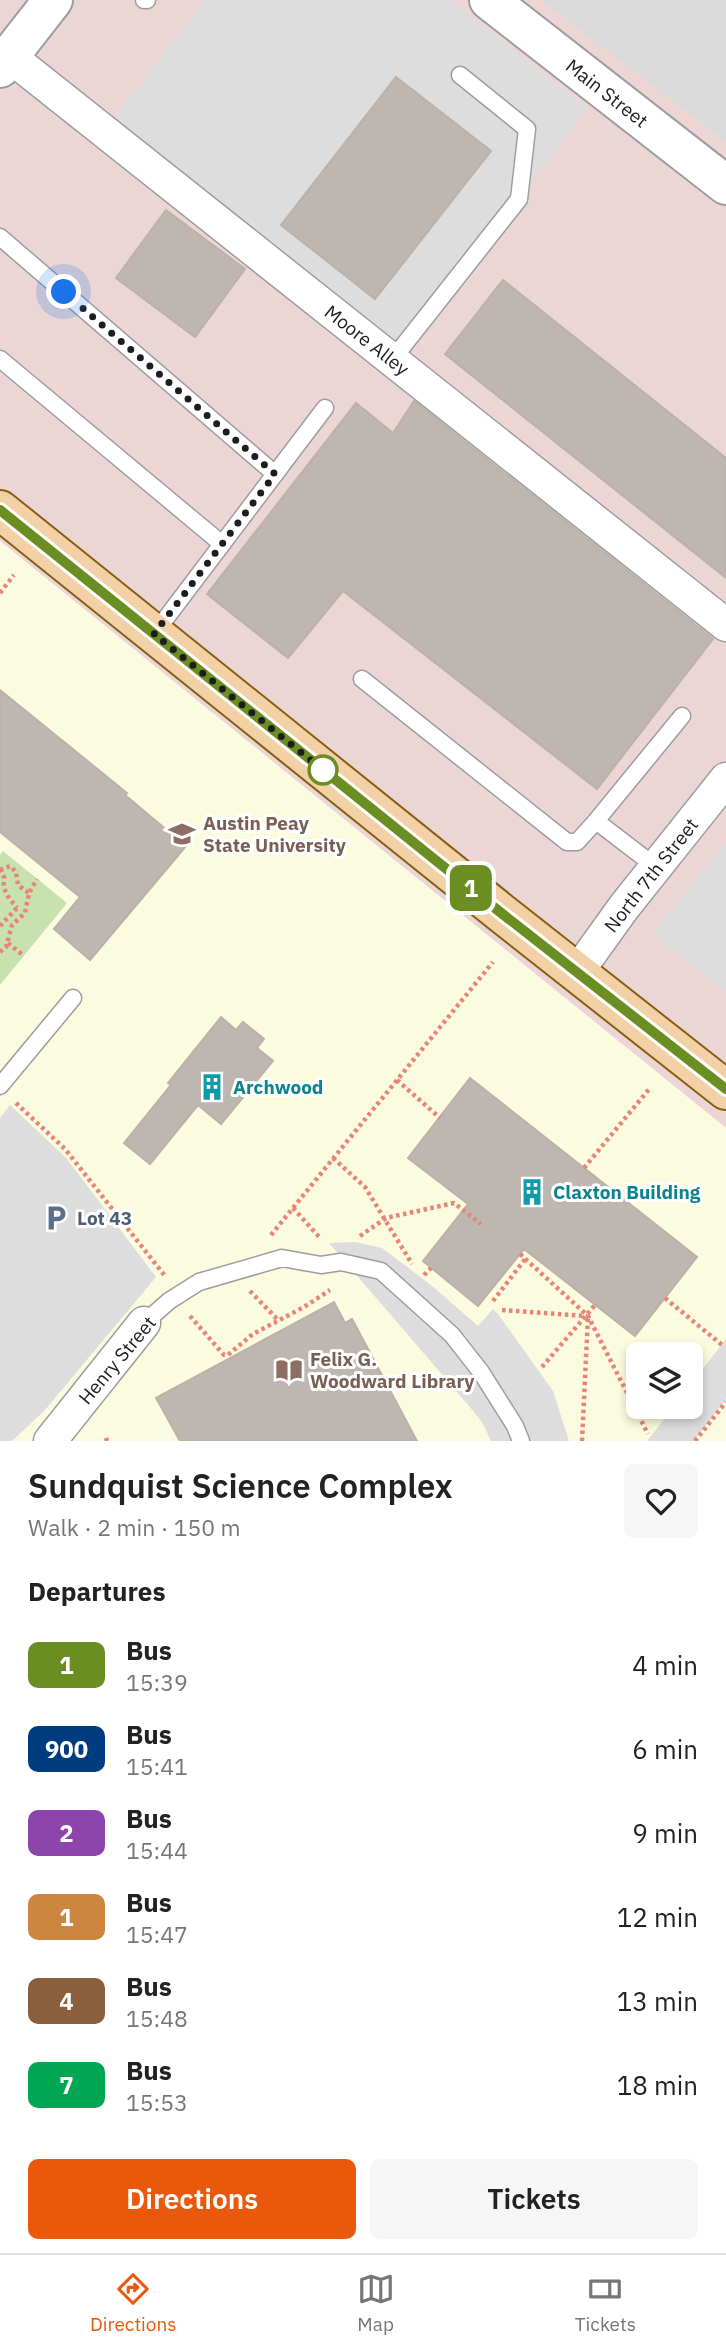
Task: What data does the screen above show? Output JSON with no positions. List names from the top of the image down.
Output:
{
  "streets": {
    "street": [
      "Main Street",
      "Moore Alley",
      "North 7th Street",
      "Henry Street"
    ]
  },
  "places": {
    "school or university": ["Austin Peay State University"],
    "building": ["Archwood", "Claxton Building"],
    "parking": ["Lot 43"],
    "library": ["Felix G. Woodward Library"]
  },
  "lines": ["bus line 1"],
  "page": {
    "on_map": "1",
    "heading": [
      ["Sundquist Science Complex", "Walk · 2 min · 150 m"],
      "Departures"
    ],
    "list": [
      {
        "mark": "1",
        "name": "Bus",
        "note": "15:39",
        "value": "4 min"
      },
      {
        "mark": "900",
        "name": "Bus",
        "note": "15:41",
        "value": "6 min"
      },
      {
        "mark": "2",
        "name": "Bus",
        "note": "15:44",
        "value": "9 min"
      },
      {
        "mark": "1",
        "name": "Bus",
        "note": "15:47",
        "value": "12 min"
      },
      {
        "mark": "4",
        "name": "Bus",
        "note": "15:48",
        "value": "13 min"
      },
      {
        "mark": "7",
        "name": "Bus",
        "note": "15:53",
        "value": "18 min"
      }
    ],
    "buttons": ["Directions", "Tickets"],
    "tabs": ["Directions", "Map", "Tickets"]
  }
}
